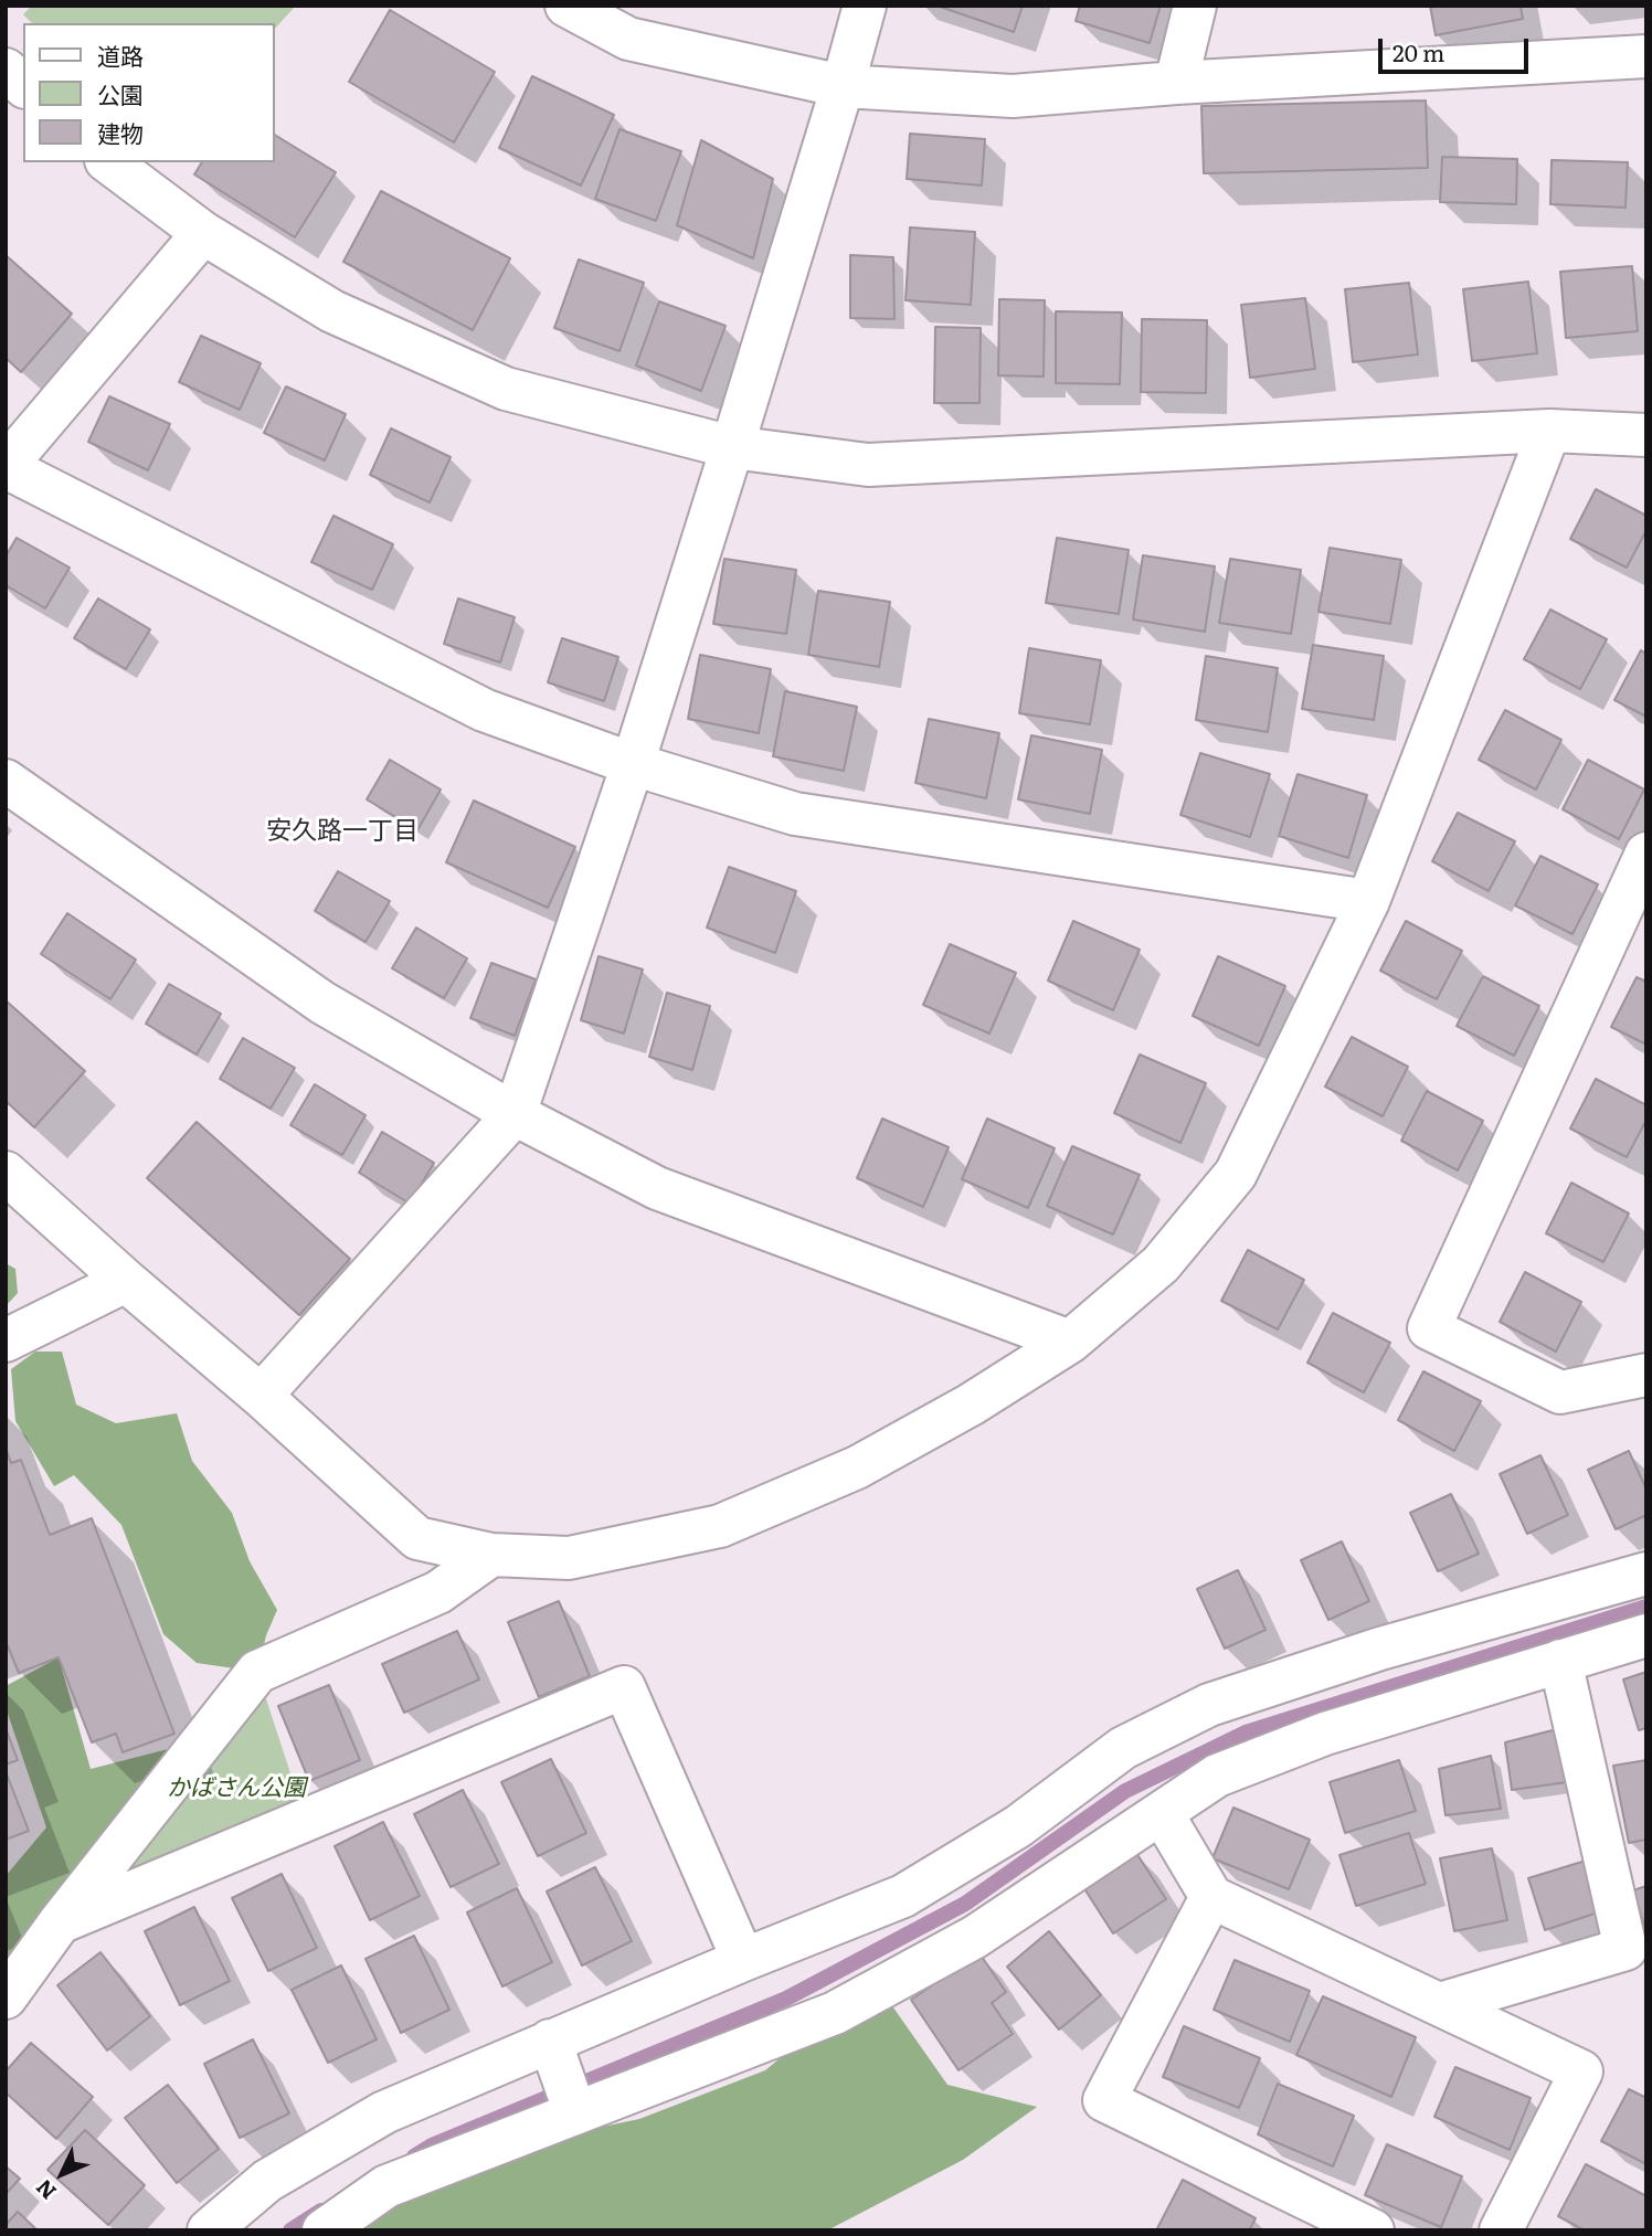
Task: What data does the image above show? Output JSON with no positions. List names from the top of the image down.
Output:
{
  "districts": ["安久路一丁目"],
  "parks": ["かばさん公園"],
  "legend": ["道路", "公園", "建物"],
  "scale_bar": "20 m",
  "north": "bottom left"
}
